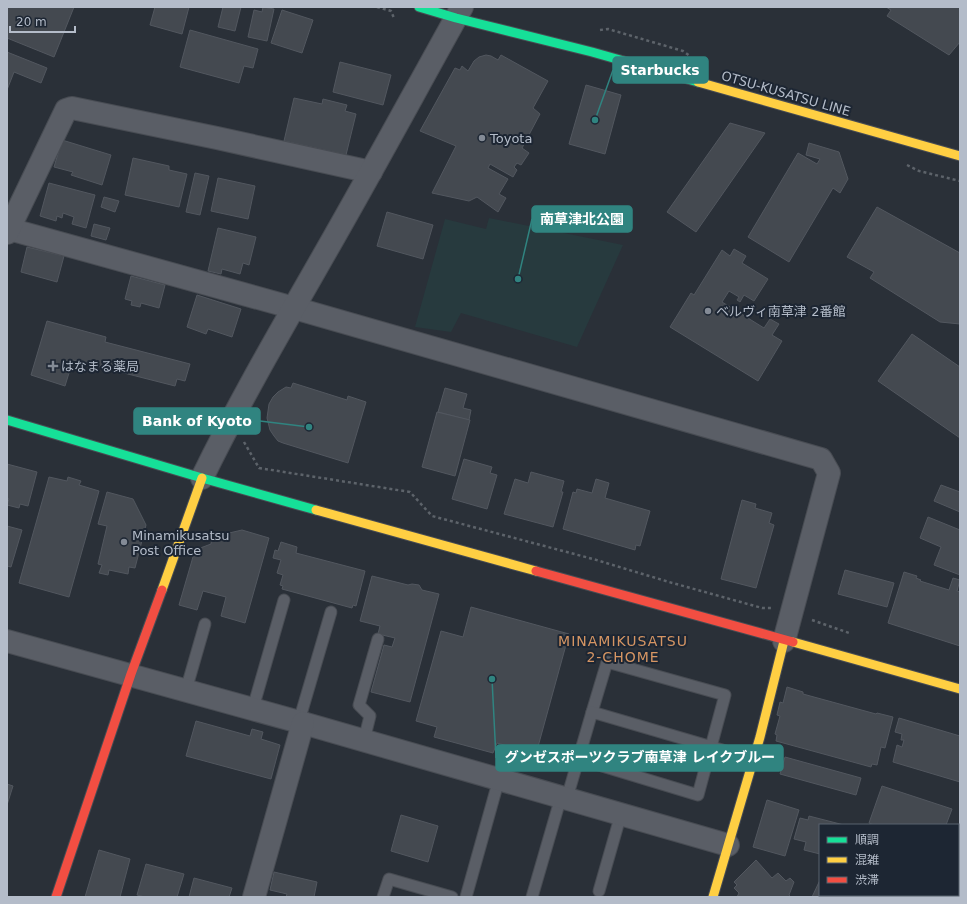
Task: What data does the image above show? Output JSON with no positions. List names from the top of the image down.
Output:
{
  "streets": {
    "street": ["OTSU-KUSATSU LINE"]
  },
  "districts": ["MINAMIKUSATSU 2-CHOME"],
  "places": {
    "other": [
      "Starbucks",
      "Toyota",
      "南草津北公園",
      "ベルヴィ南草津 2番館",
      "Bank of Kyoto",
      "Minamikusatsu Post Office",
      "グンゼスポーツクラブ南草津 レイクブルー"
    ],
    "health": ["はなまる薬局"]
  },
  "legend": ["順調", "混雑", "渋滞"],
  "scale_bar": "20 m"
}
